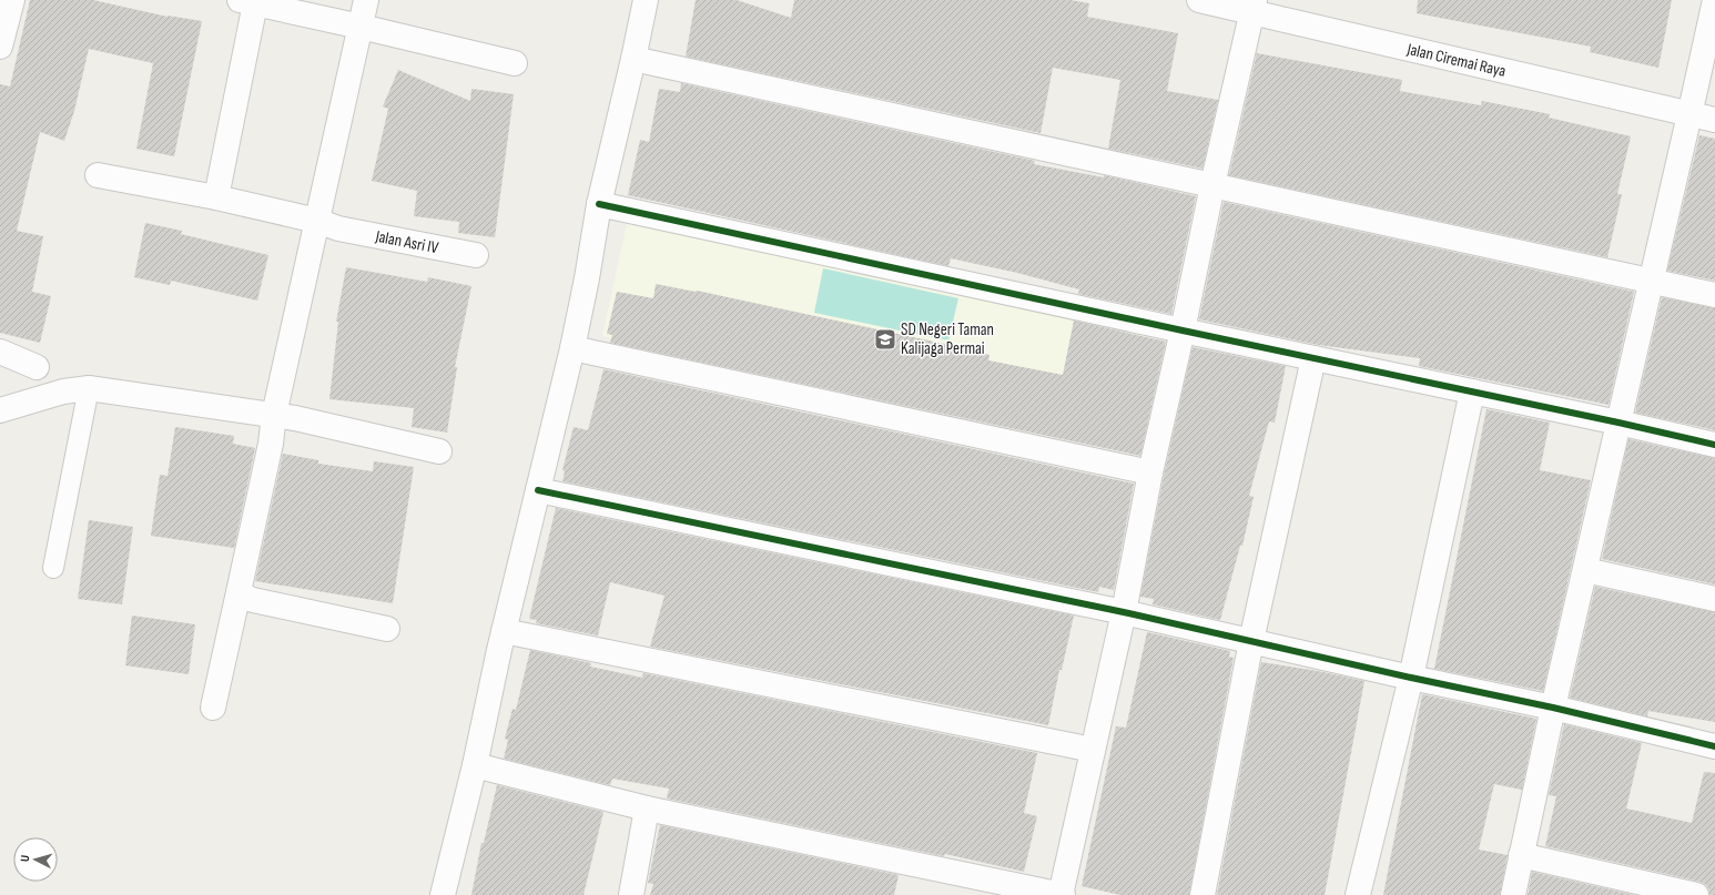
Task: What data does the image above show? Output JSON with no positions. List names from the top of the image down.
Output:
{
  "streets": {
    "street": ["Jalan Ciremai Raya", "Jalan Asri IV"]
  },
  "places": {
    "school or university": ["SD Negeri Taman Kalijaga Permai"]
  },
  "north": "left"
}
